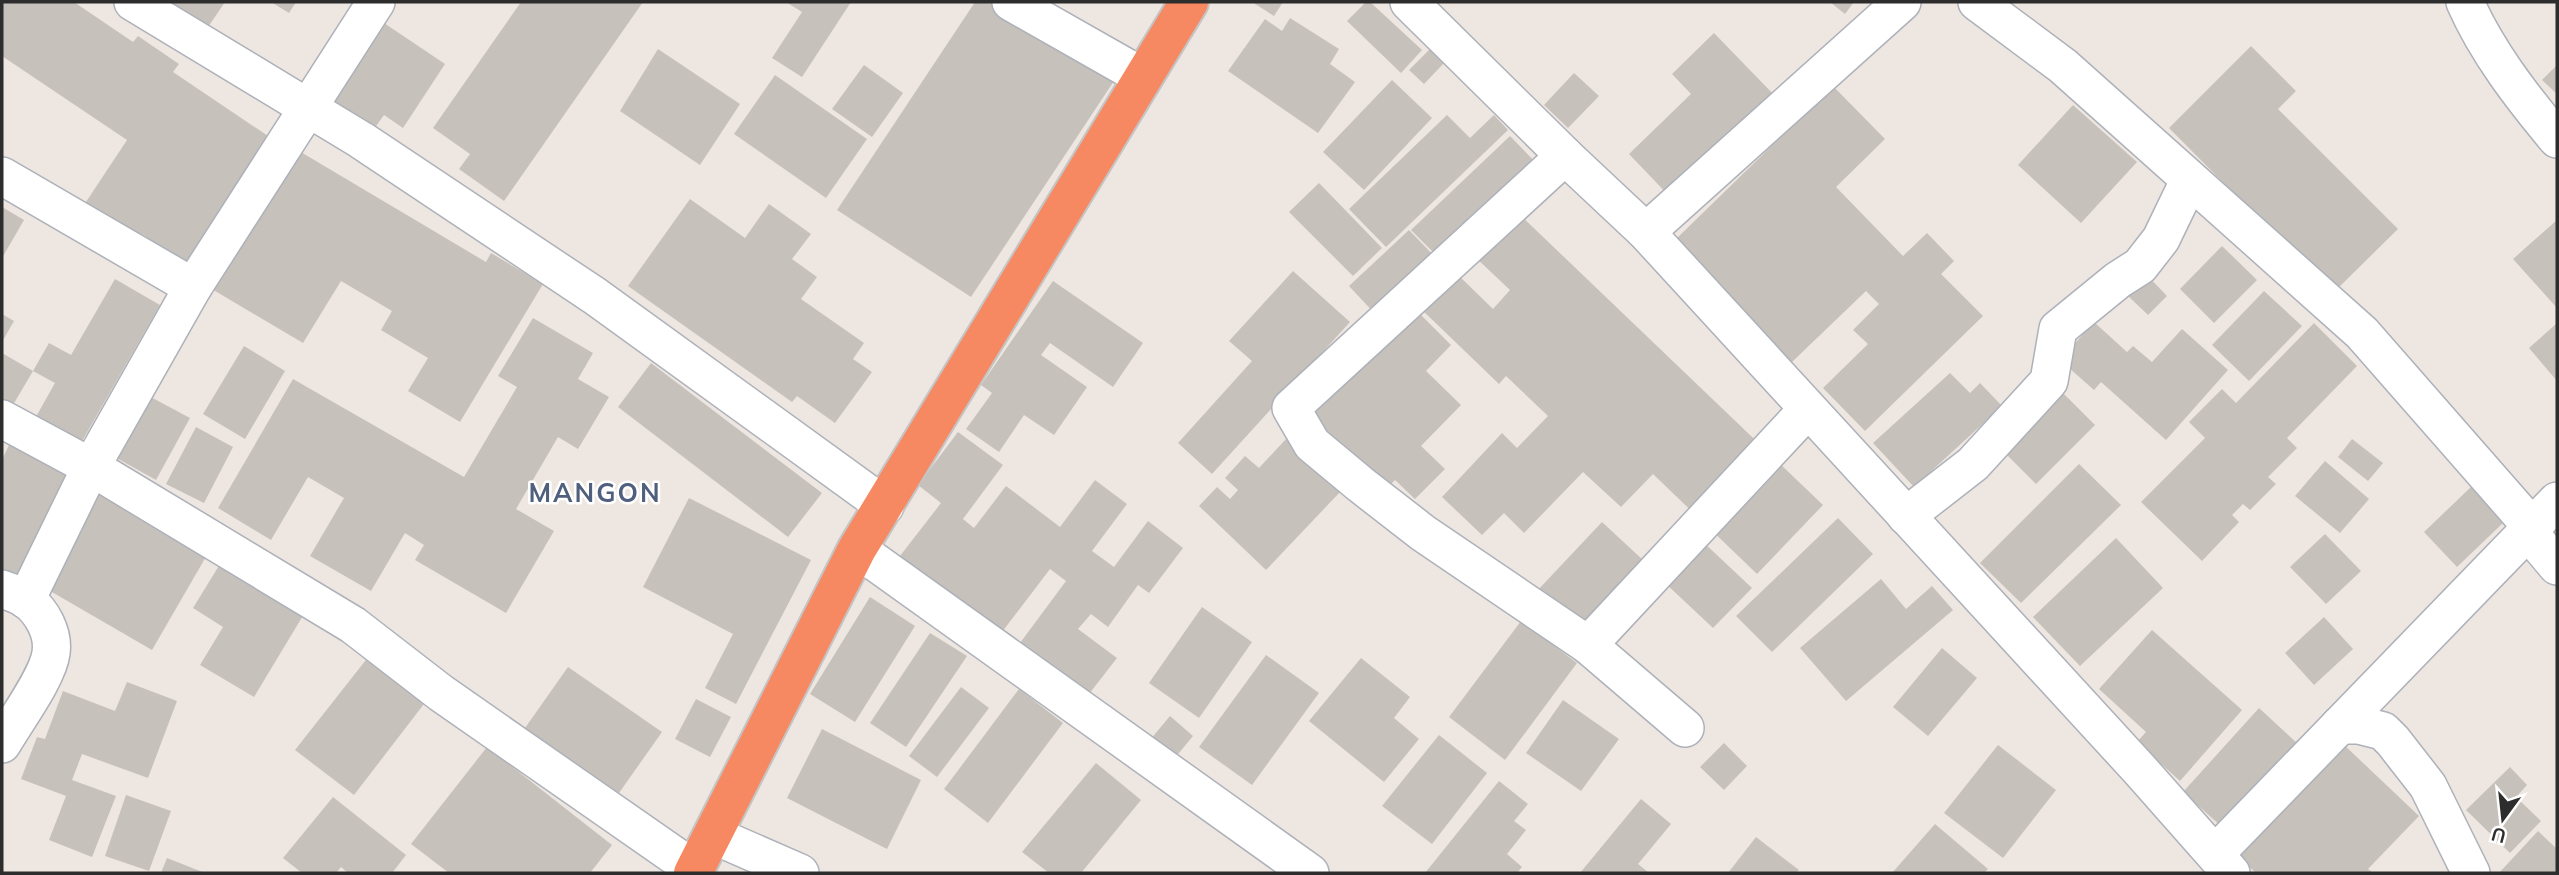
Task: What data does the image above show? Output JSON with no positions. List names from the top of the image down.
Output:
{
  "districts": ["MANGON"],
  "north": "bottom"
}
